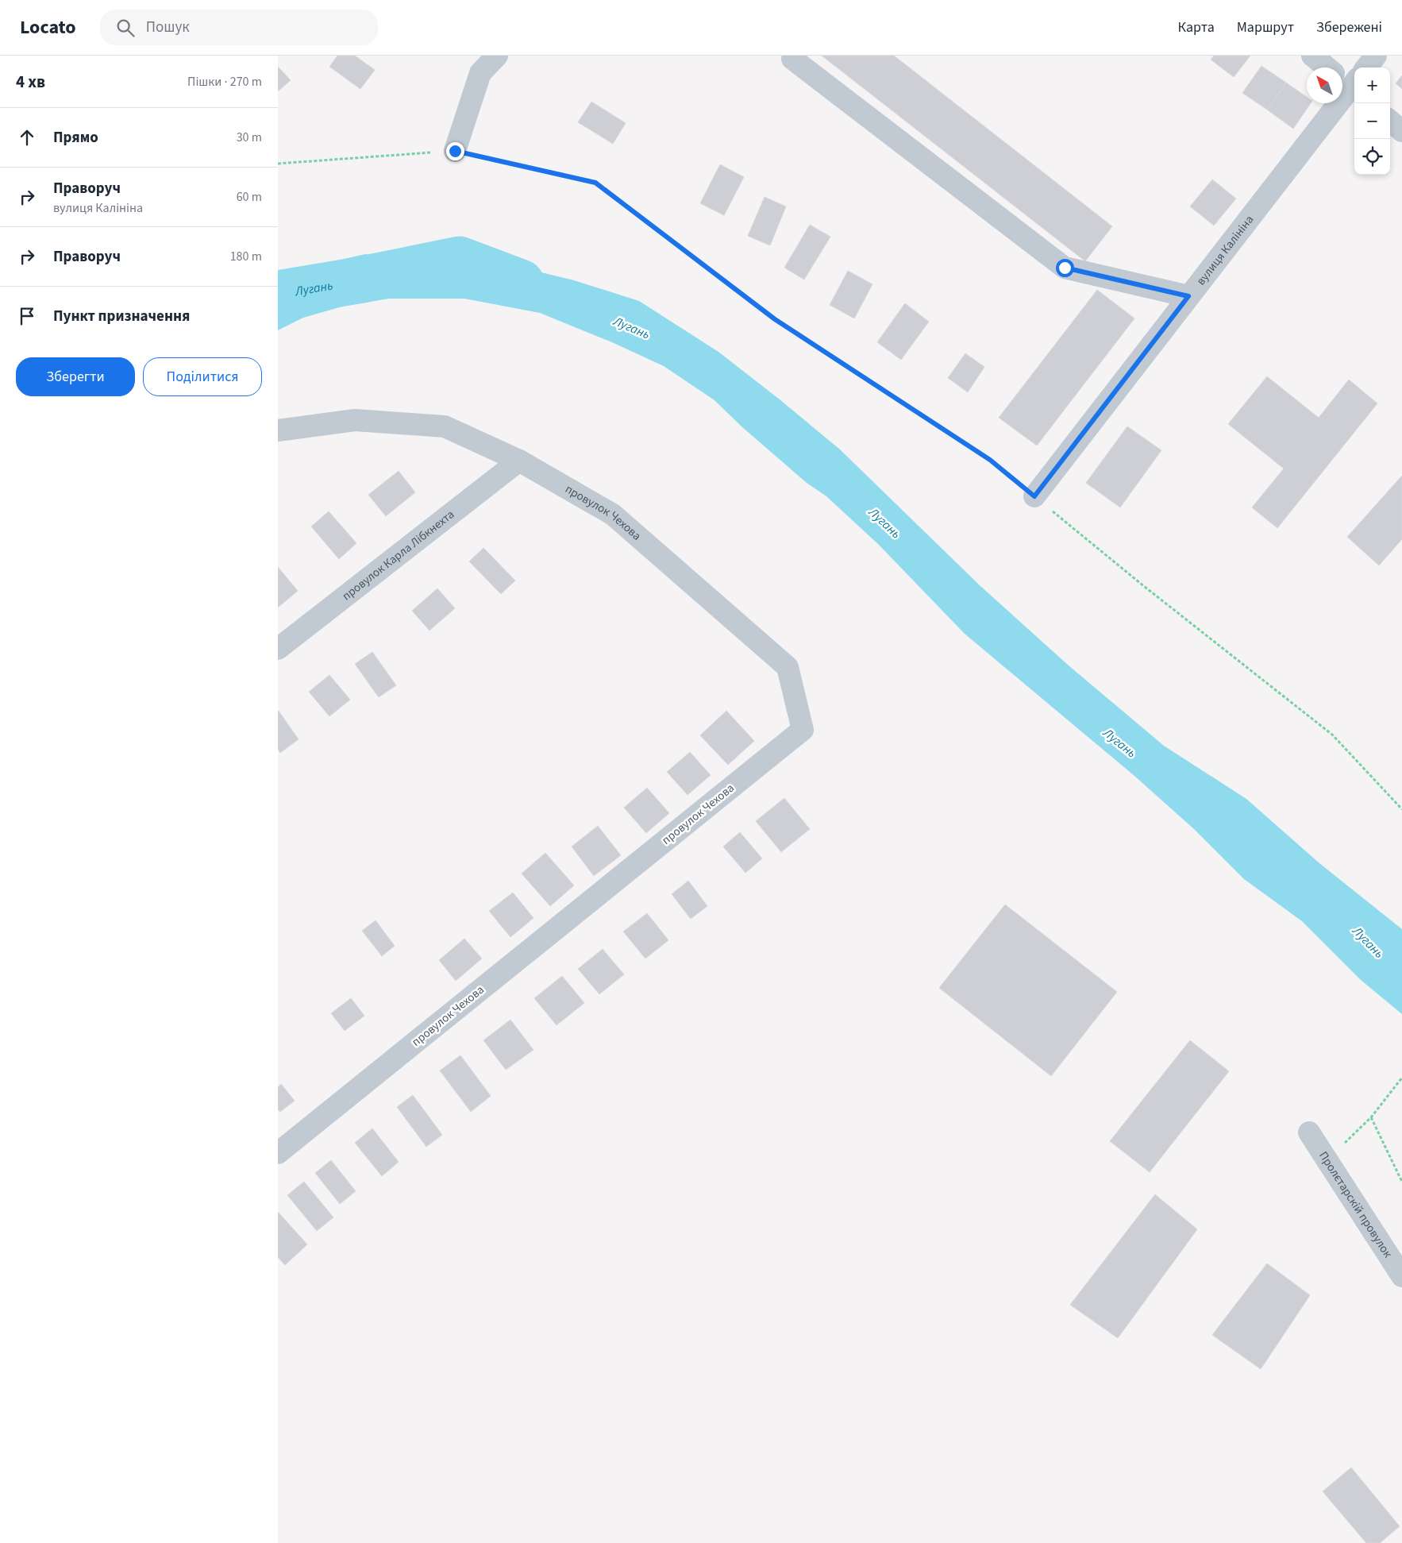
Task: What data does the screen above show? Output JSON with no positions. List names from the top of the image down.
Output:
{
  "streets": {
    "street": [
      "вулиця Калініна",
      "провулок Чехова",
      "провулок Карла Лібкнехта",
      "Пролєтарскій провулок"
    ]
  },
  "crossings": [
    ["провулок Чехова", "провулок Карла Лібкнехта"]
  ],
  "water": ["Лугань"],
  "north": "top left",
  "page": {
    "header": "Locato",
    "search": "Пошук",
    "nav": ["Карта", "Маршрут", "Збережені"],
    "heading": ["4 хв", "Пішки · 270 m"],
    "map_buttons": ["+", "−"],
    "list": [
      ["Прямо", "30 m"],
      ["Праворуч", "вулиця Калініна", "60 m"],
      ["Праворуч", "180 m"],
      "Пункт призначення"
    ],
    "buttons": ["Зберегти", "Поділитися"]
  }
}
